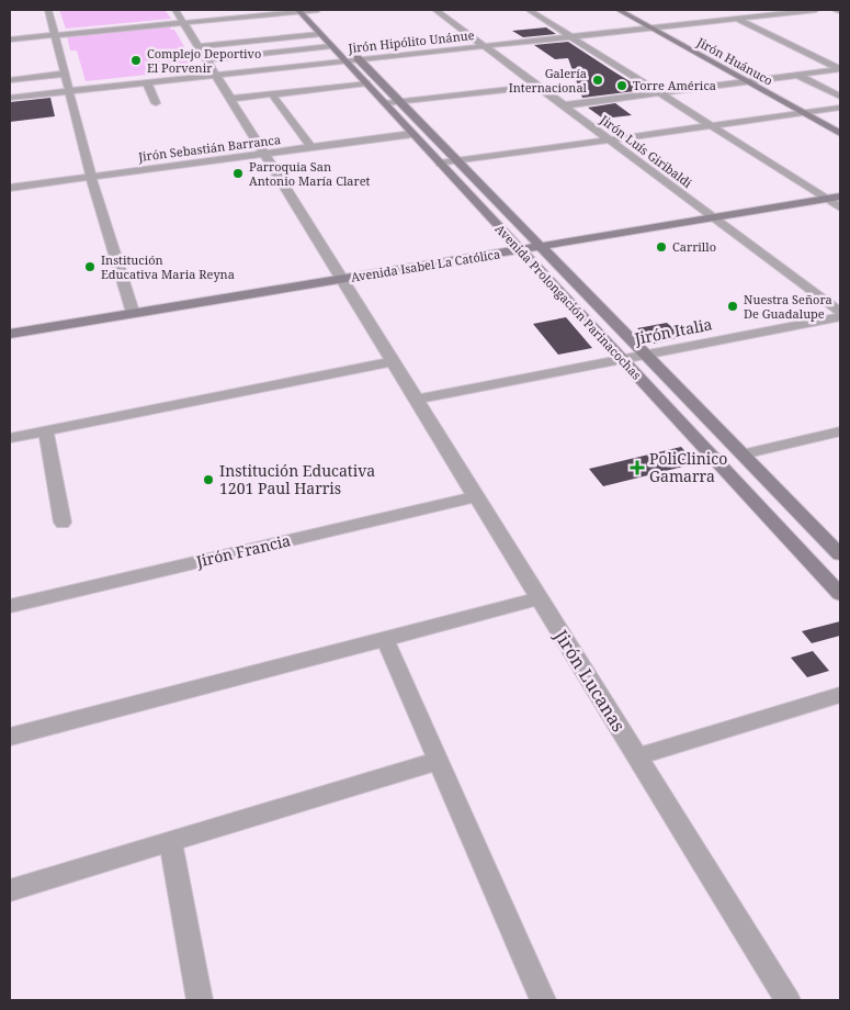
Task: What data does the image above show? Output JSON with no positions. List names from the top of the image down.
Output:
{
  "streets": {
    "main road": ["Jirón Huánuco", "Avenida Isabel La Católica", "Avenida Prolongación Parinacochas"],
    "street": [
      "Jirón Hipólito Unánue",
      "Jirón Sebastián Barranca",
      "Jirón Luís Giribaldi",
      "Jirón Italia",
      "Jirón Francia",
      "Jirón Lucanas"
    ]
  },
  "crossings": [
    ["Jirón Hipólito Unánue", "Jirón Huánuco"],
    ["Jirón Hipólito Unánue", "Jirón Luís Giribaldi"],
    ["Jirón Hipólito Unánue", "Avenida Prolongación Parinacochas"],
    ["Jirón Hipólito Unánue", "Jirón Lucanas"],
    ["Jirón Sebastián Barranca", "Avenida Prolongación Parinacochas"],
    ["Jirón Sebastián Barranca", "Jirón Lucanas"],
    ["Jirón Luís Giribaldi", "Avenida Isabel La Católica"],
    ["Avenida Isabel La Católica", "Avenida Prolongación Parinacochas"],
    ["Avenida Isabel La Católica", "Jirón Lucanas"],
    ["Avenida Prolongación Parinacochas", "Jirón Italia"],
    ["Jirón Italia", "Jirón Lucanas"],
    ["Jirón Francia", "Jirón Lucanas"]
  ],
  "places": {
    "other": [
      "Complejo Deportivo El Porvenir",
      "Galería Internacional",
      "Torre América",
      "Parroquia San Antonio María Claret",
      "Carrillo",
      "Institución Educativa Maria Reyna",
      "Nuestra Señora De Guadalupe",
      "Institución Educativa 1201 Paul Harris"
    ],
    "health": ["PoliClinico Gamarra"]
  }
}
